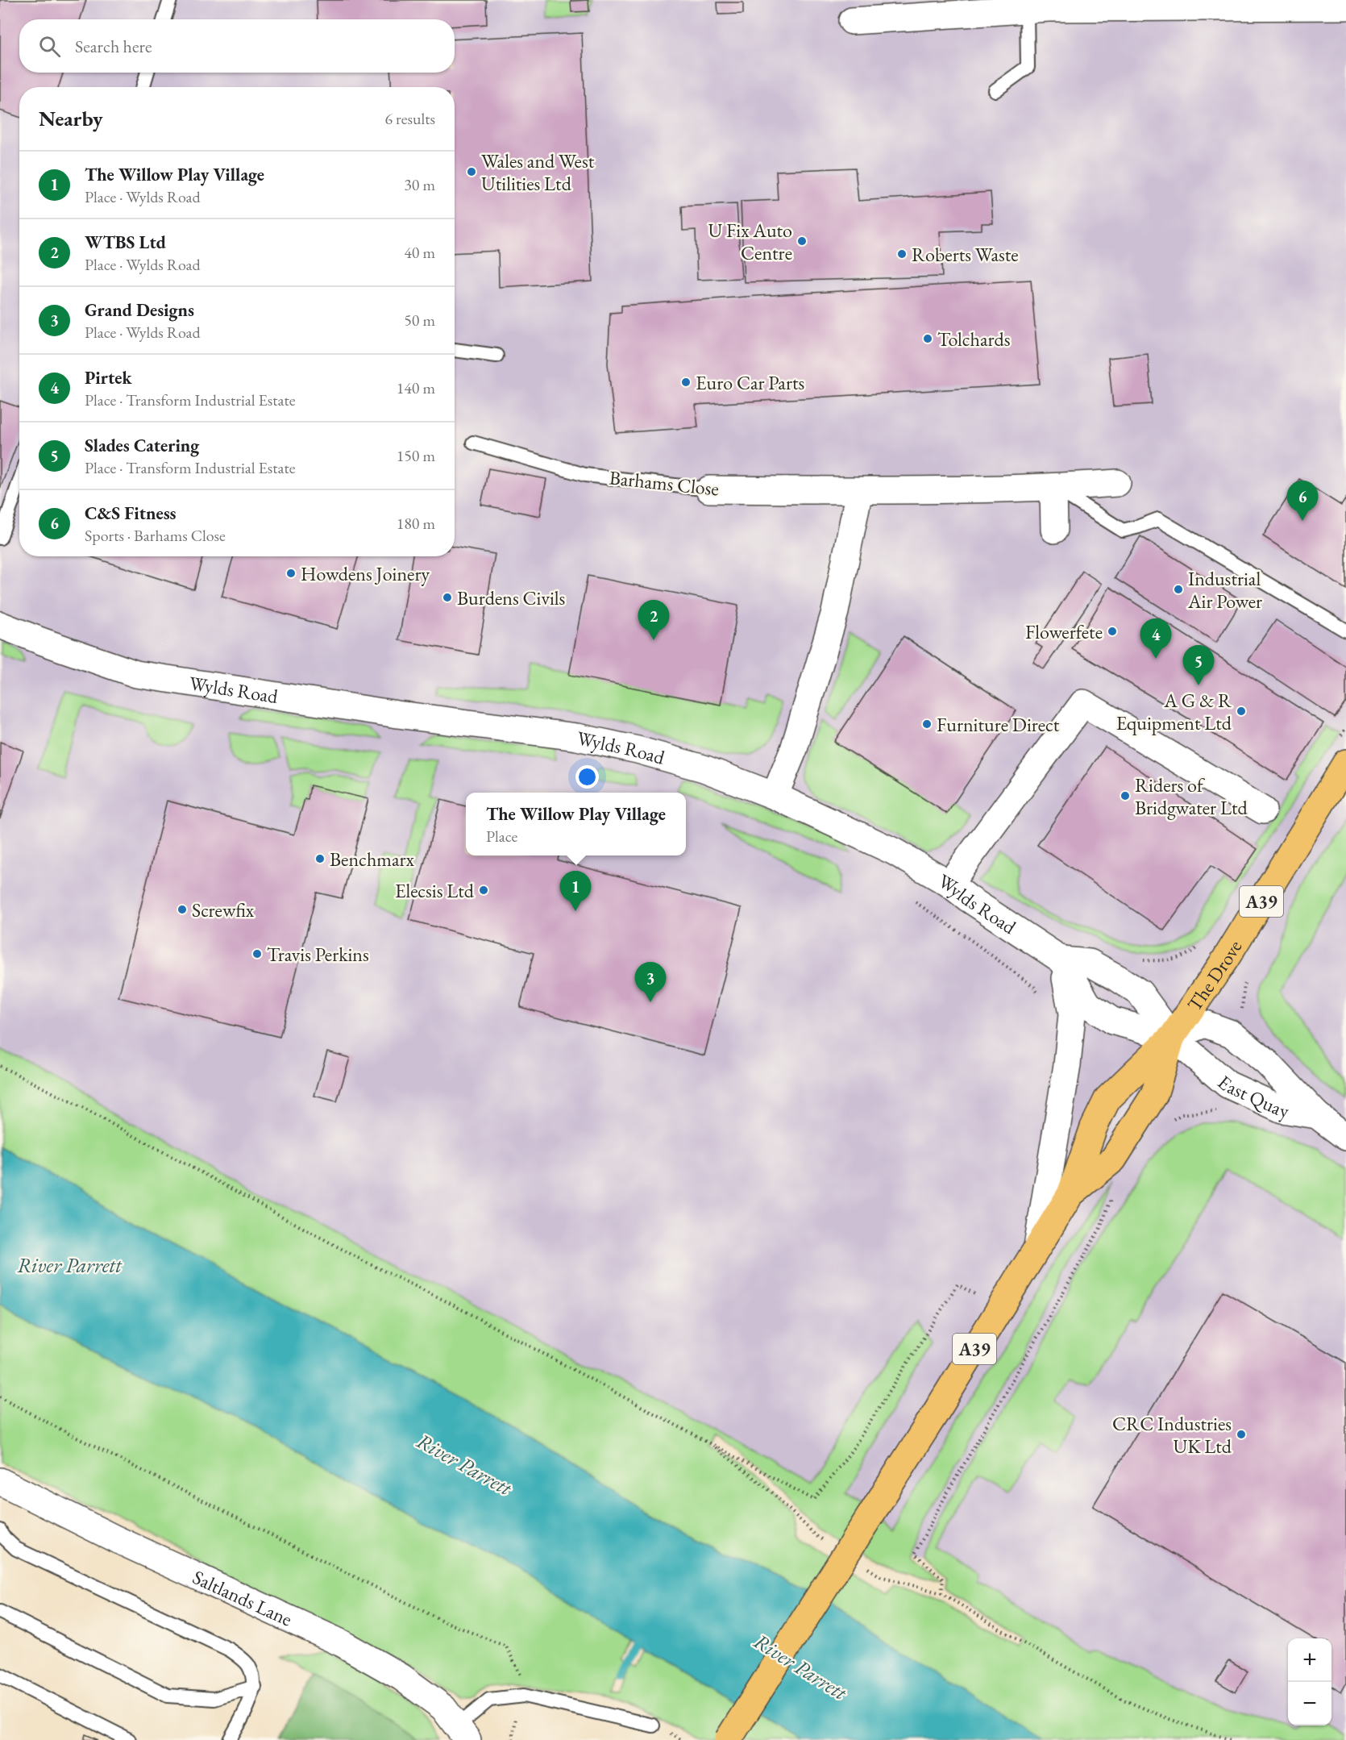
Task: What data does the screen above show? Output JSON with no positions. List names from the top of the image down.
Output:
{
  "streets": {
    "main road": ["A39", "The Drove"],
    "street": [
      "Barhams Close",
      "Wylds Road",
      "East Quay",
      "Saltlands Lane"
    ]
  },
  "crossings": [
    ["Wylds Road", "A39"],
    ["Wylds Road", "The Drove"],
    ["Wylds Road", "East Quay"],
    ["A39", "The Drove"],
    ["A39", "East Quay"],
    ["The Drove", "East Quay"]
  ],
  "water": ["River Parrett"],
  "places": [
    "Wales and West Utilities Ltd",
    "U Fix Auto Centre",
    "Roberts Waste",
    "Tolchards",
    "Euro Car Parts",
    "Howdens Joinery",
    "Industrial Air Power",
    "Burdens Civils",
    "Flowerfete",
    "A G & R Equipment Ltd",
    "Furniture Direct",
    "Riders of Bridgwater Ltd",
    "Benchmarx",
    "Elecsis Ltd",
    "Screwfix",
    "Travis Perkins",
    "CRC Industries UK Ltd"
  ],
  "page": {
    "search": "Search here",
    "heading": ["Nearby", "6 results"],
    "list": [
      {
        "mark": "1",
        "name": "The Willow Play Village",
        "note": "Place · Wylds Road",
        "value": "30 m"
      },
      {
        "mark": "2",
        "name": "WTBS Ltd",
        "note": "Place · Wylds Road",
        "value": "40 m"
      },
      {
        "mark": "3",
        "name": "Grand Designs",
        "note": "Place · Wylds Road",
        "value": "50 m"
      },
      {
        "mark": "4",
        "name": "Pirtek",
        "note": "Place · Transform Industrial Estate",
        "value": "140 m"
      },
      {
        "mark": "5",
        "name": "Slades Catering",
        "note": "Place · Transform Industrial Estate",
        "value": "150 m"
      },
      {
        "mark": "6",
        "name": "C&S Fitness",
        "note": "Sports · Barhams Close",
        "value": "180 m"
      }
    ],
    "pins": [
      "6",
      "2",
      "4",
      "5",
      "1",
      "3"
    ],
    "popup": ["The Willow Play Village", "Place"],
    "map_buttons": ["+", "−"]
  }
}
